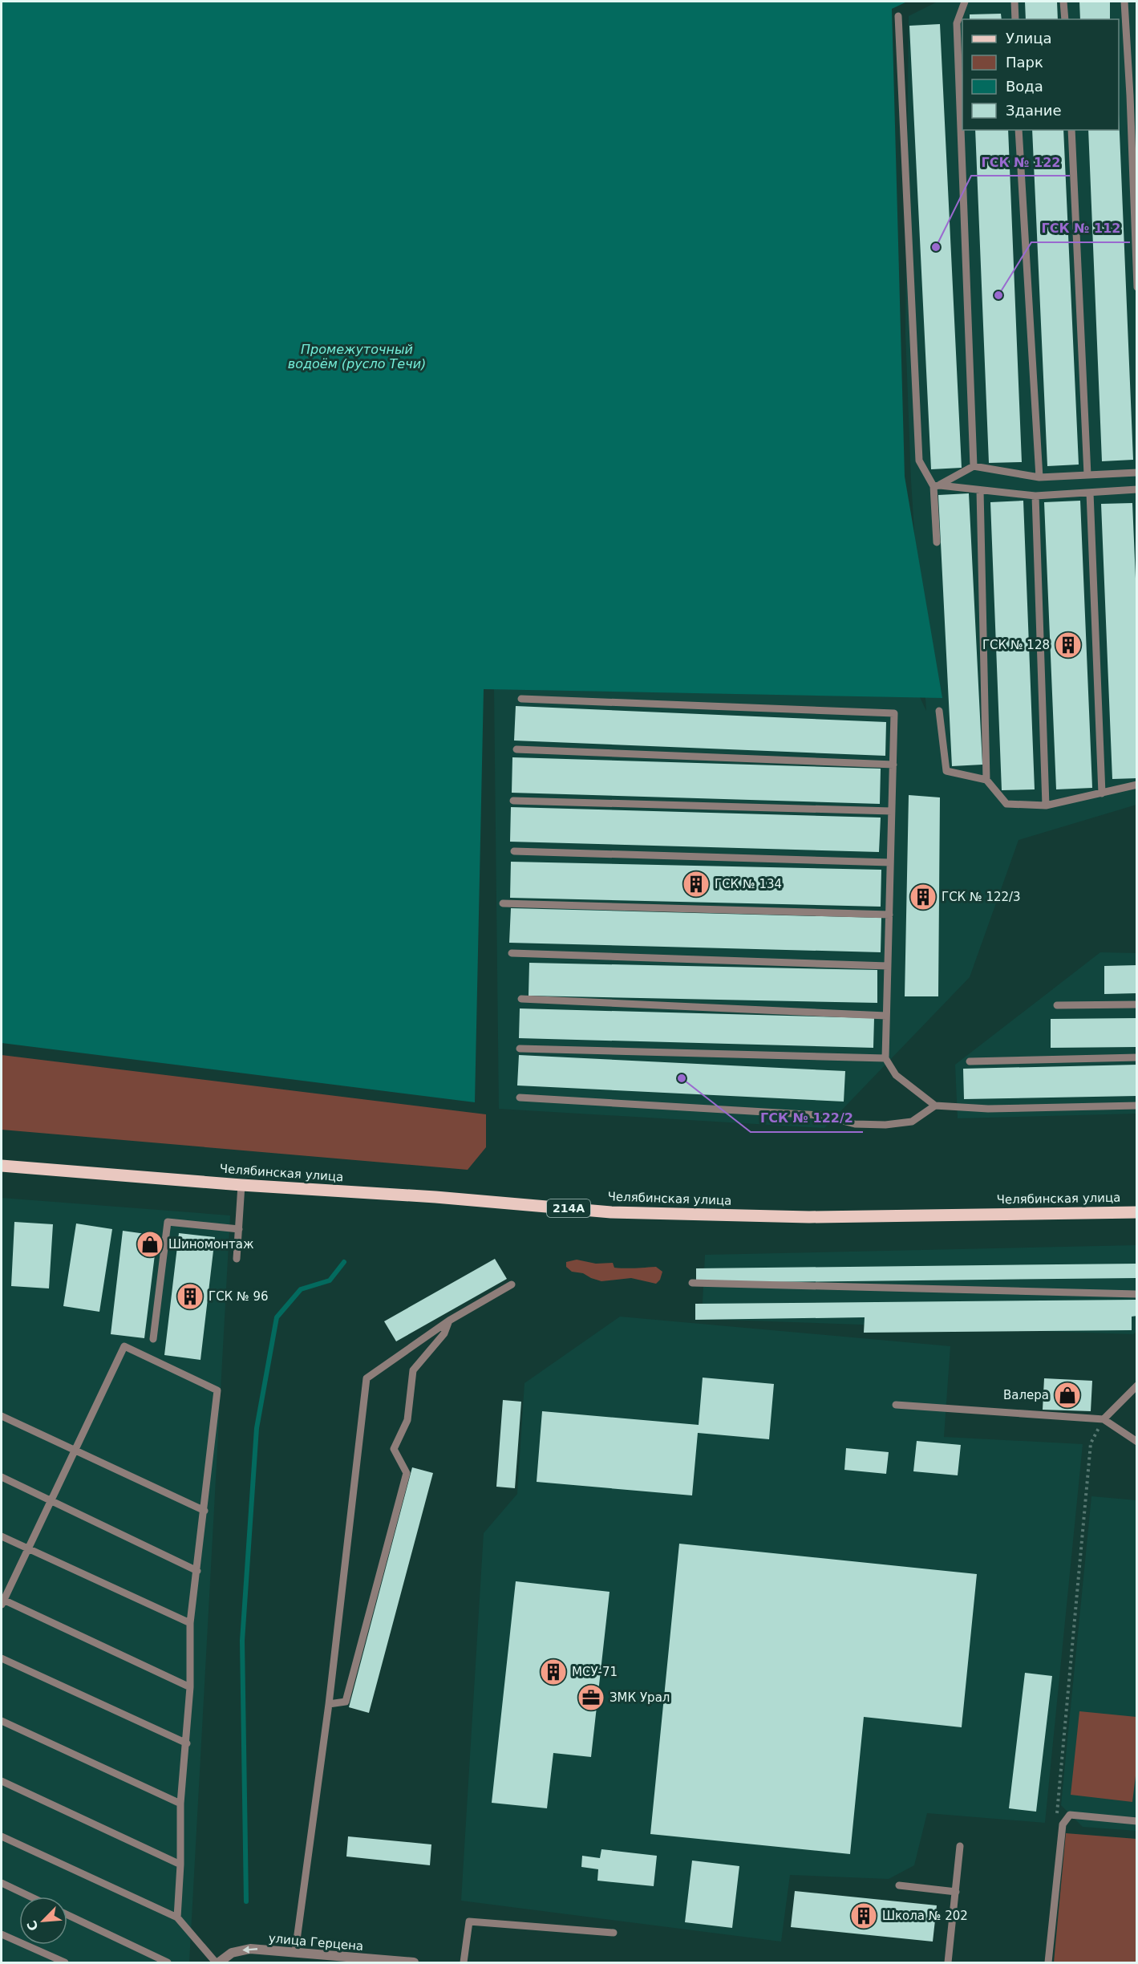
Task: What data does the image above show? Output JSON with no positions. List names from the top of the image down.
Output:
{
  "streets": {
    "main road": ["Челябинская улица", "214А"],
    "street": ["улица Герцена"]
  },
  "one_way": ["улица Герцена"],
  "water": ["Промежуточный водоём (русло Течи)"],
  "places": {
    "other": ["ГСК № 122", "ГСК № 112", "ГСК № 122/2"],
    "building": [
      "ГСК № 128",
      "ГСК № 134",
      "ГСК № 122/3",
      "ГСК № 96",
      "МСУ-71",
      "Школа № 202"
    ],
    "shop": ["Шиномонтаж", "Валера"],
    "office": ["ЗМК Урал"]
  },
  "legend": [
    "Улица",
    "Парк",
    "Вода",
    "Здание"
  ],
  "north": "bottom left"
}
